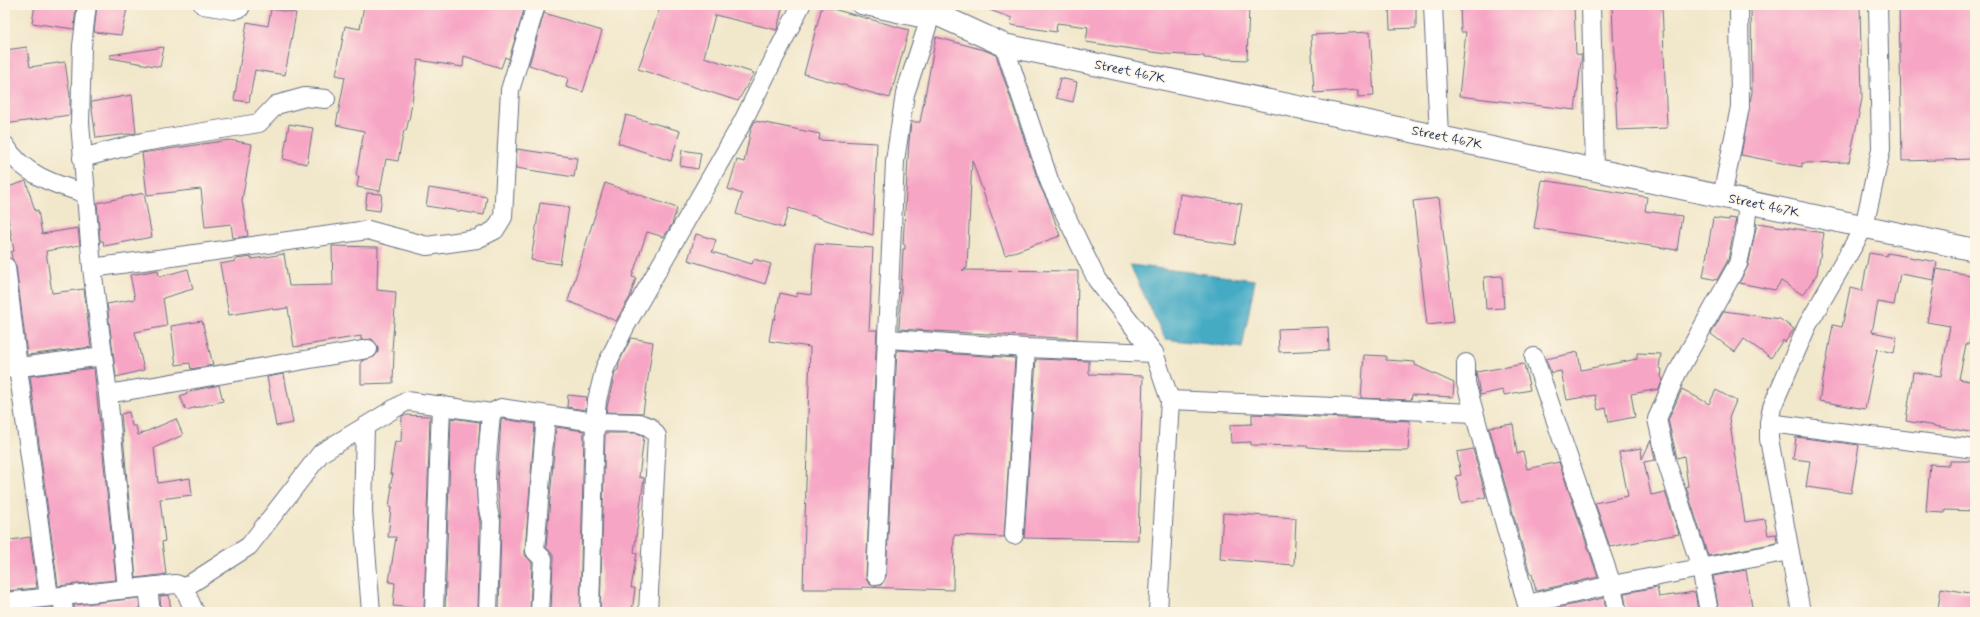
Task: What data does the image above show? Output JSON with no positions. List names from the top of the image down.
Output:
{
  "streets": {
    "street": ["Street 467K"]
  }
}
